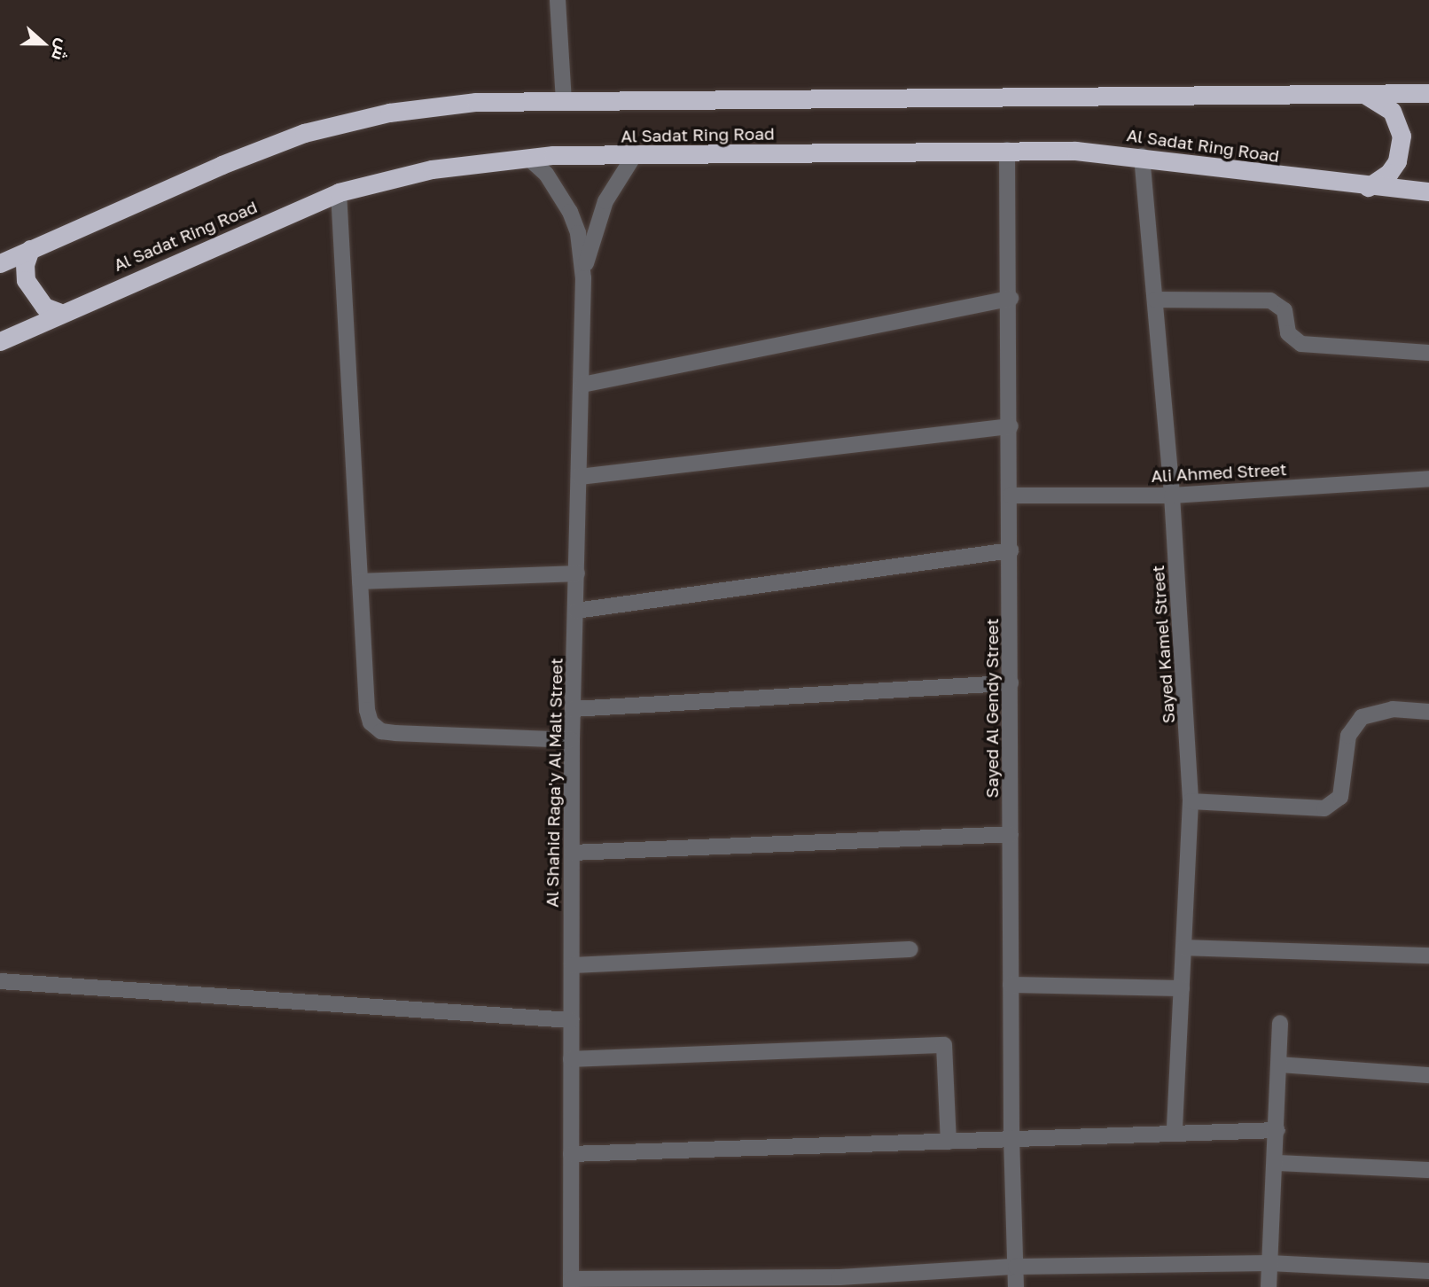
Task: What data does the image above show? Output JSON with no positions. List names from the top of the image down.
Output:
{
  "streets": {
    "highway": ["Al Sadat Ring Road"],
    "street": [
      "Ali Ahmed Street",
      "Sayed Kamel Street",
      "Sayed Al Gendy Street",
      "Al Shahid Raga'y Al Malt Street"
    ]
  },
  "crossings": [
    ["Al Sadat Ring Road", "Sayed Kamel Street"],
    ["Al Sadat Ring Road", "Sayed Al Gendy Street"],
    ["Al Sadat Ring Road", "Al Shahid Raga'y Al Malt Street"],
    ["Ali Ahmed Street", "Sayed Kamel Street"],
    ["Ali Ahmed Street", "Sayed Al Gendy Street"]
  ],
  "north": "right"
}
